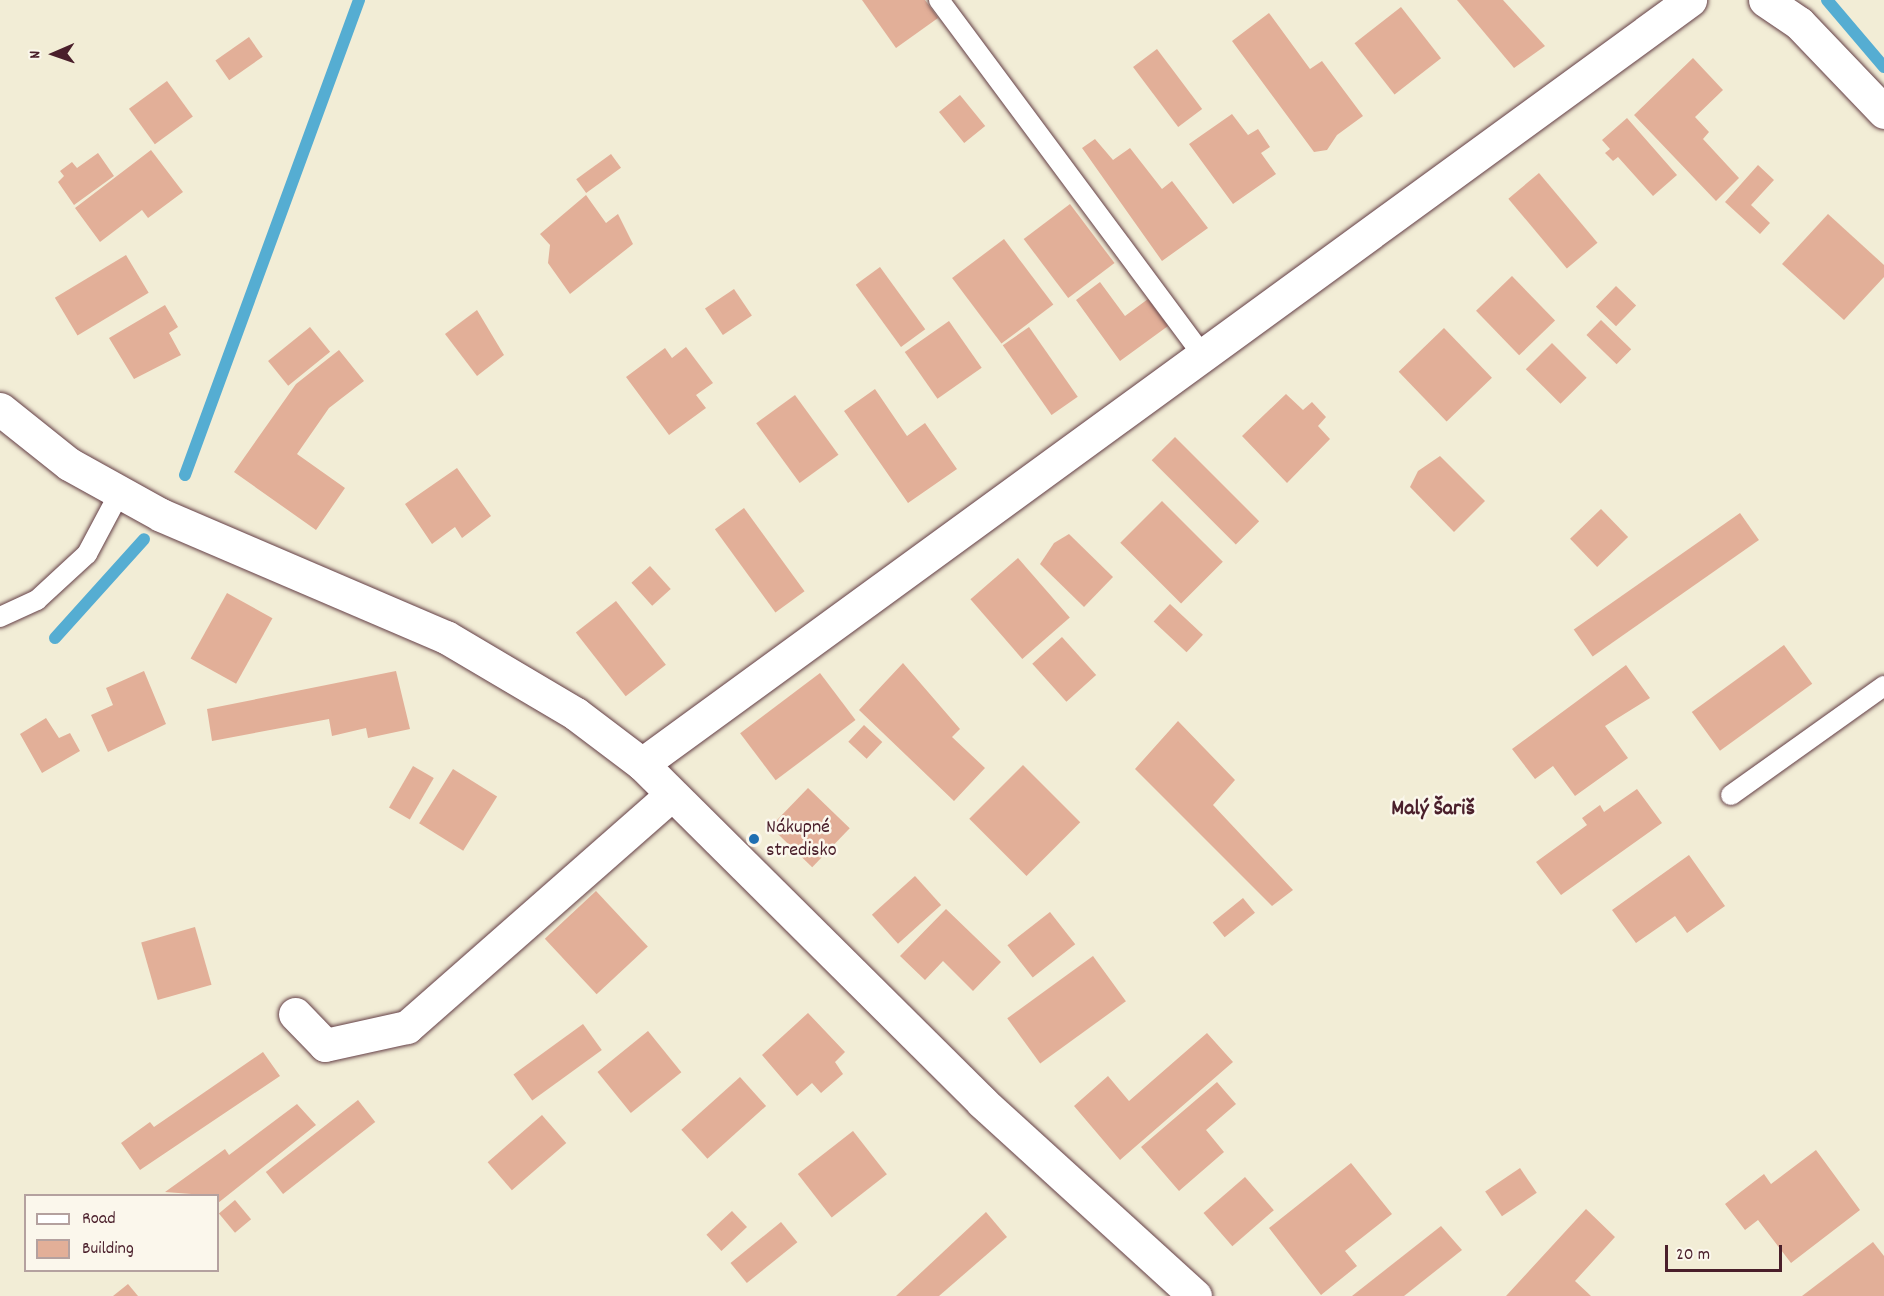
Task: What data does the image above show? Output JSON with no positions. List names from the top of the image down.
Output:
{
  "districts": ["Malý Šariš"],
  "places": ["Nákupné stredisko"],
  "legend": ["Road", "Building"],
  "scale_bar": "20 m",
  "north": "left"
}
